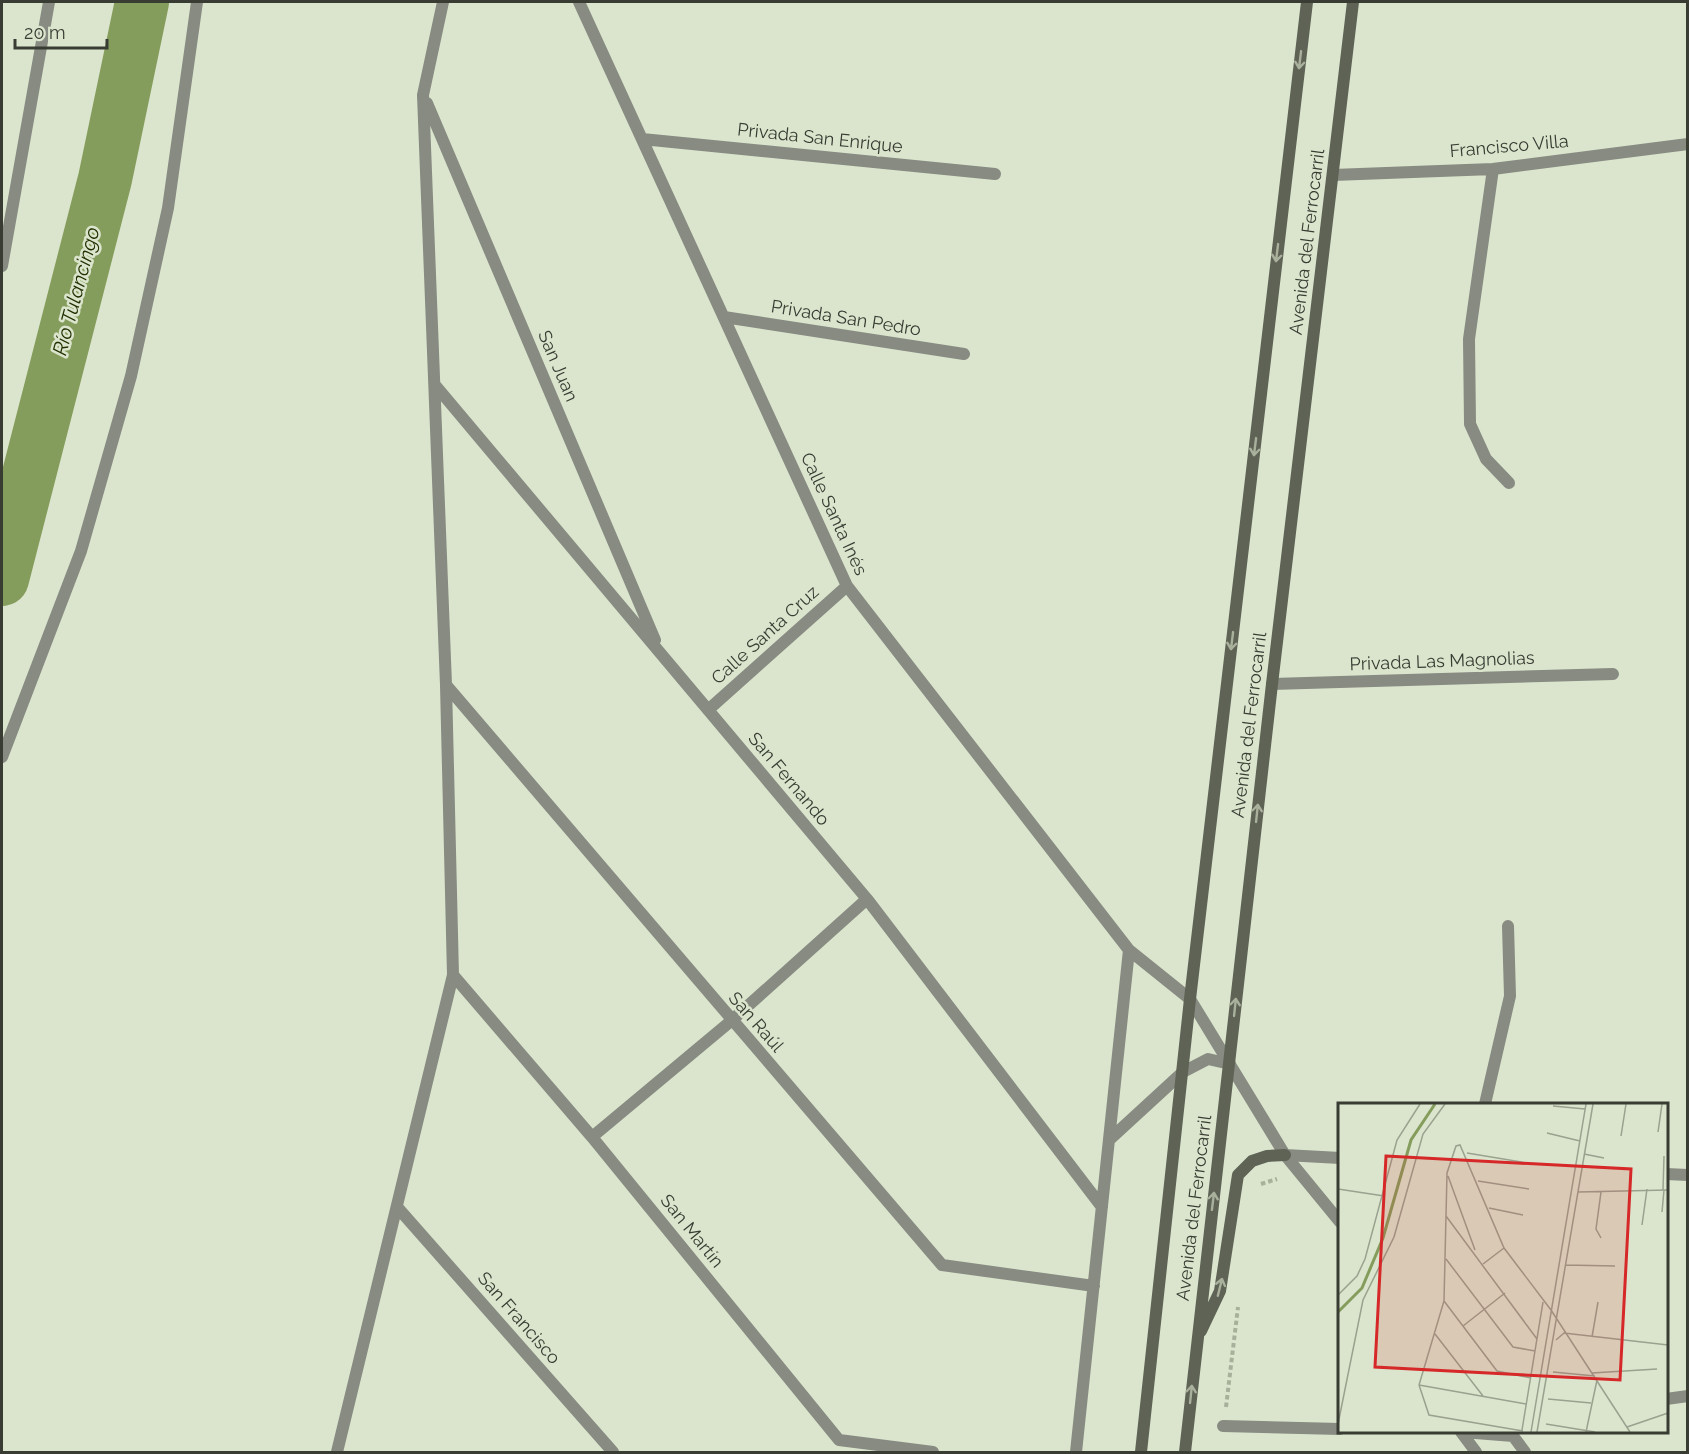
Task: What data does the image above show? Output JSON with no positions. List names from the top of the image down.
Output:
{
  "streets": {
    "street": [
      "Privada San Enrique",
      "Francisco Villa",
      "Avenida del Ferrocarril",
      "Privada San Pedro",
      "San Juan",
      "Calle Santa Inés",
      "Calle Santa Cruz",
      "Privada Las Magnolias",
      "San Fernando",
      "San Raúl",
      "San Martín",
      "San Francisco"
    ]
  },
  "crossings": [
    ["Privada San Enrique", "Calle Santa Inés"],
    ["Francisco Villa", "Avenida del Ferrocarril"],
    ["Avenida del Ferrocarril", "Calle Santa Inés"],
    ["Avenida del Ferrocarril", "Privada Las Magnolias"],
    ["Privada San Pedro", "Calle Santa Inés"],
    ["San Juan", "San Fernando"],
    ["Calle Santa Inés", "Calle Santa Cruz"],
    ["Calle Santa Cruz", "San Fernando"]
  ],
  "water": ["Río Tulancingo"],
  "scale_bar": "20 m"
}
